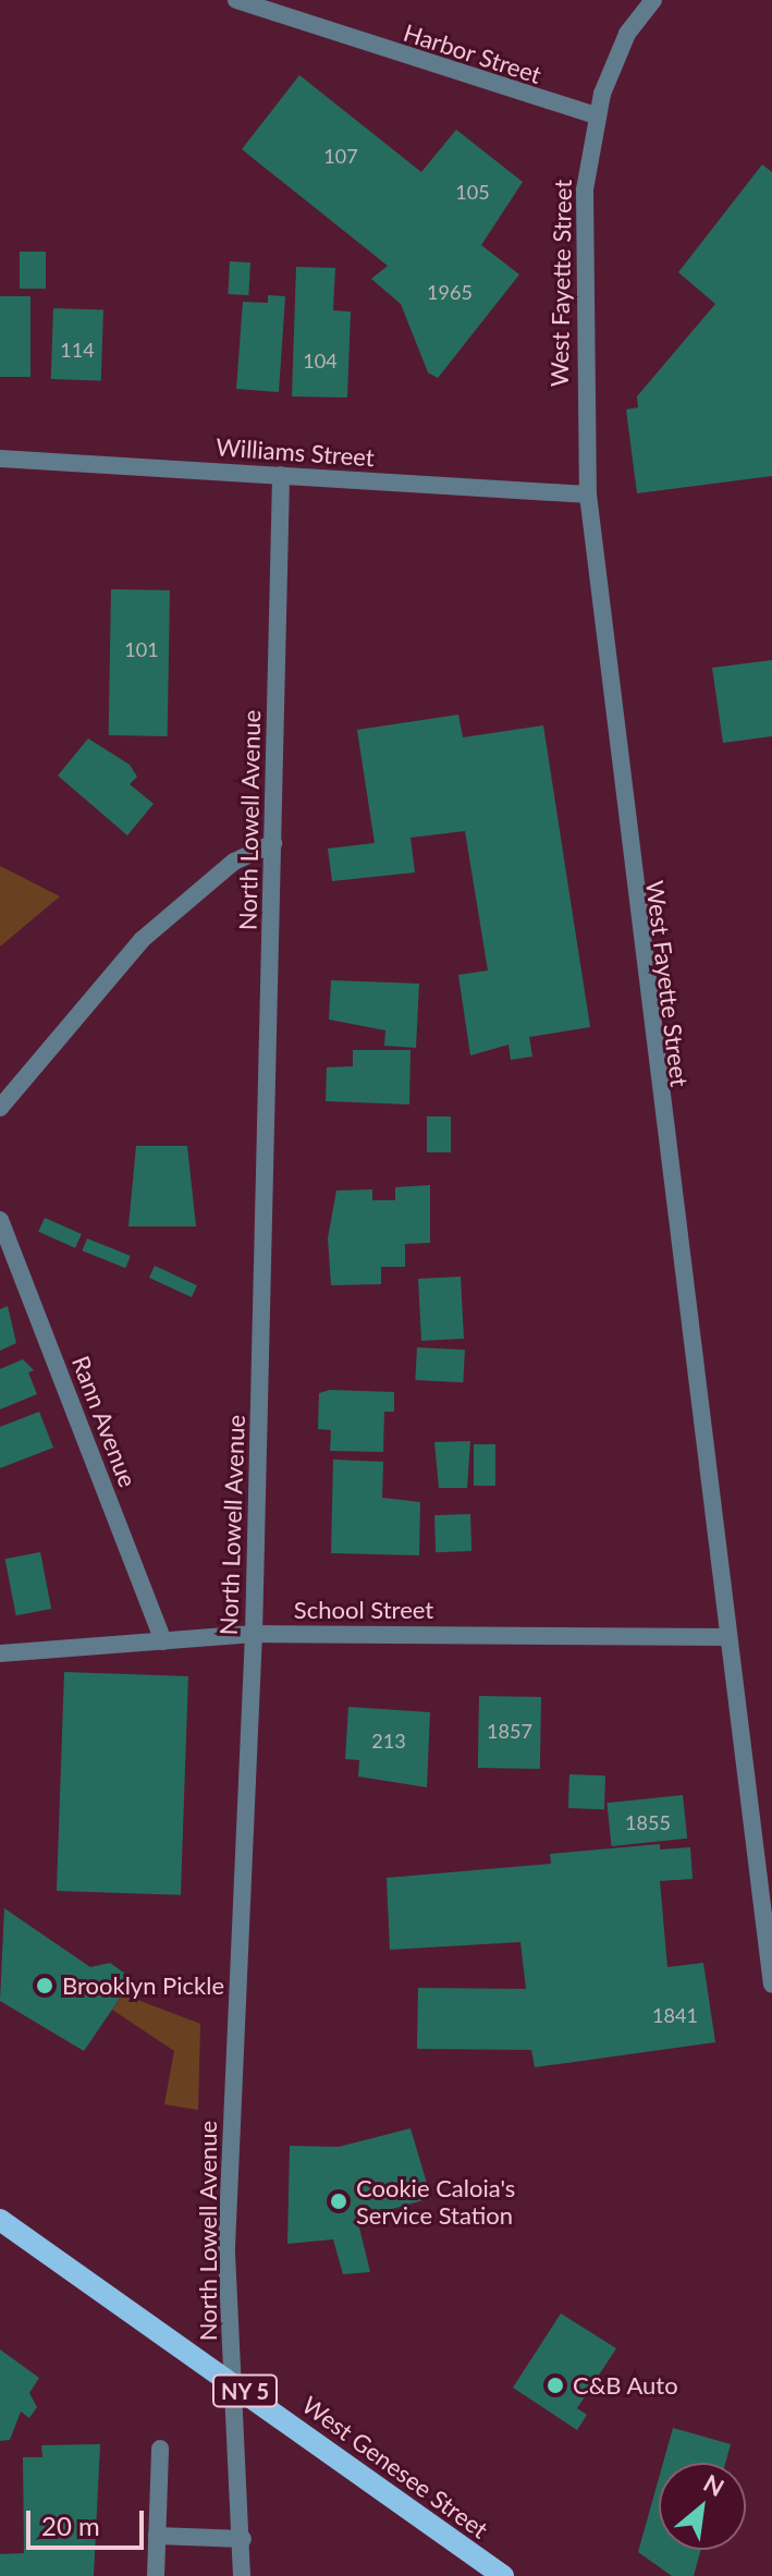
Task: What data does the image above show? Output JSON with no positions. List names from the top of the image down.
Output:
{
  "streets": {
    "main road": ["NY 5", "West Genesee Street"],
    "street": [
      "Harbor Street",
      "West Fayette Street",
      "Williams Street",
      "North Lowell Avenue",
      "Rann Avenue",
      "School Street"
    ]
  },
  "crossings": [
    ["Harbor Street", "West Fayette Street"],
    ["West Fayette Street", "Williams Street"],
    ["West Fayette Street", "School Street"],
    ["Williams Street", "North Lowell Avenue"],
    ["North Lowell Avenue", "School Street"],
    ["North Lowell Avenue", "West Genesee Street"],
    ["Rann Avenue", "School Street"]
  ],
  "places": ["Brooklyn Pickle", "Cookie Caloia's Service Station", "C&B Auto"],
  "house_numbers": [
    "107",
    "105",
    "1965",
    "114",
    "104",
    "101",
    "1857",
    "213",
    "1855",
    "1841"
  ],
  "scale_bar": "20 m",
  "north": "top right"
}
